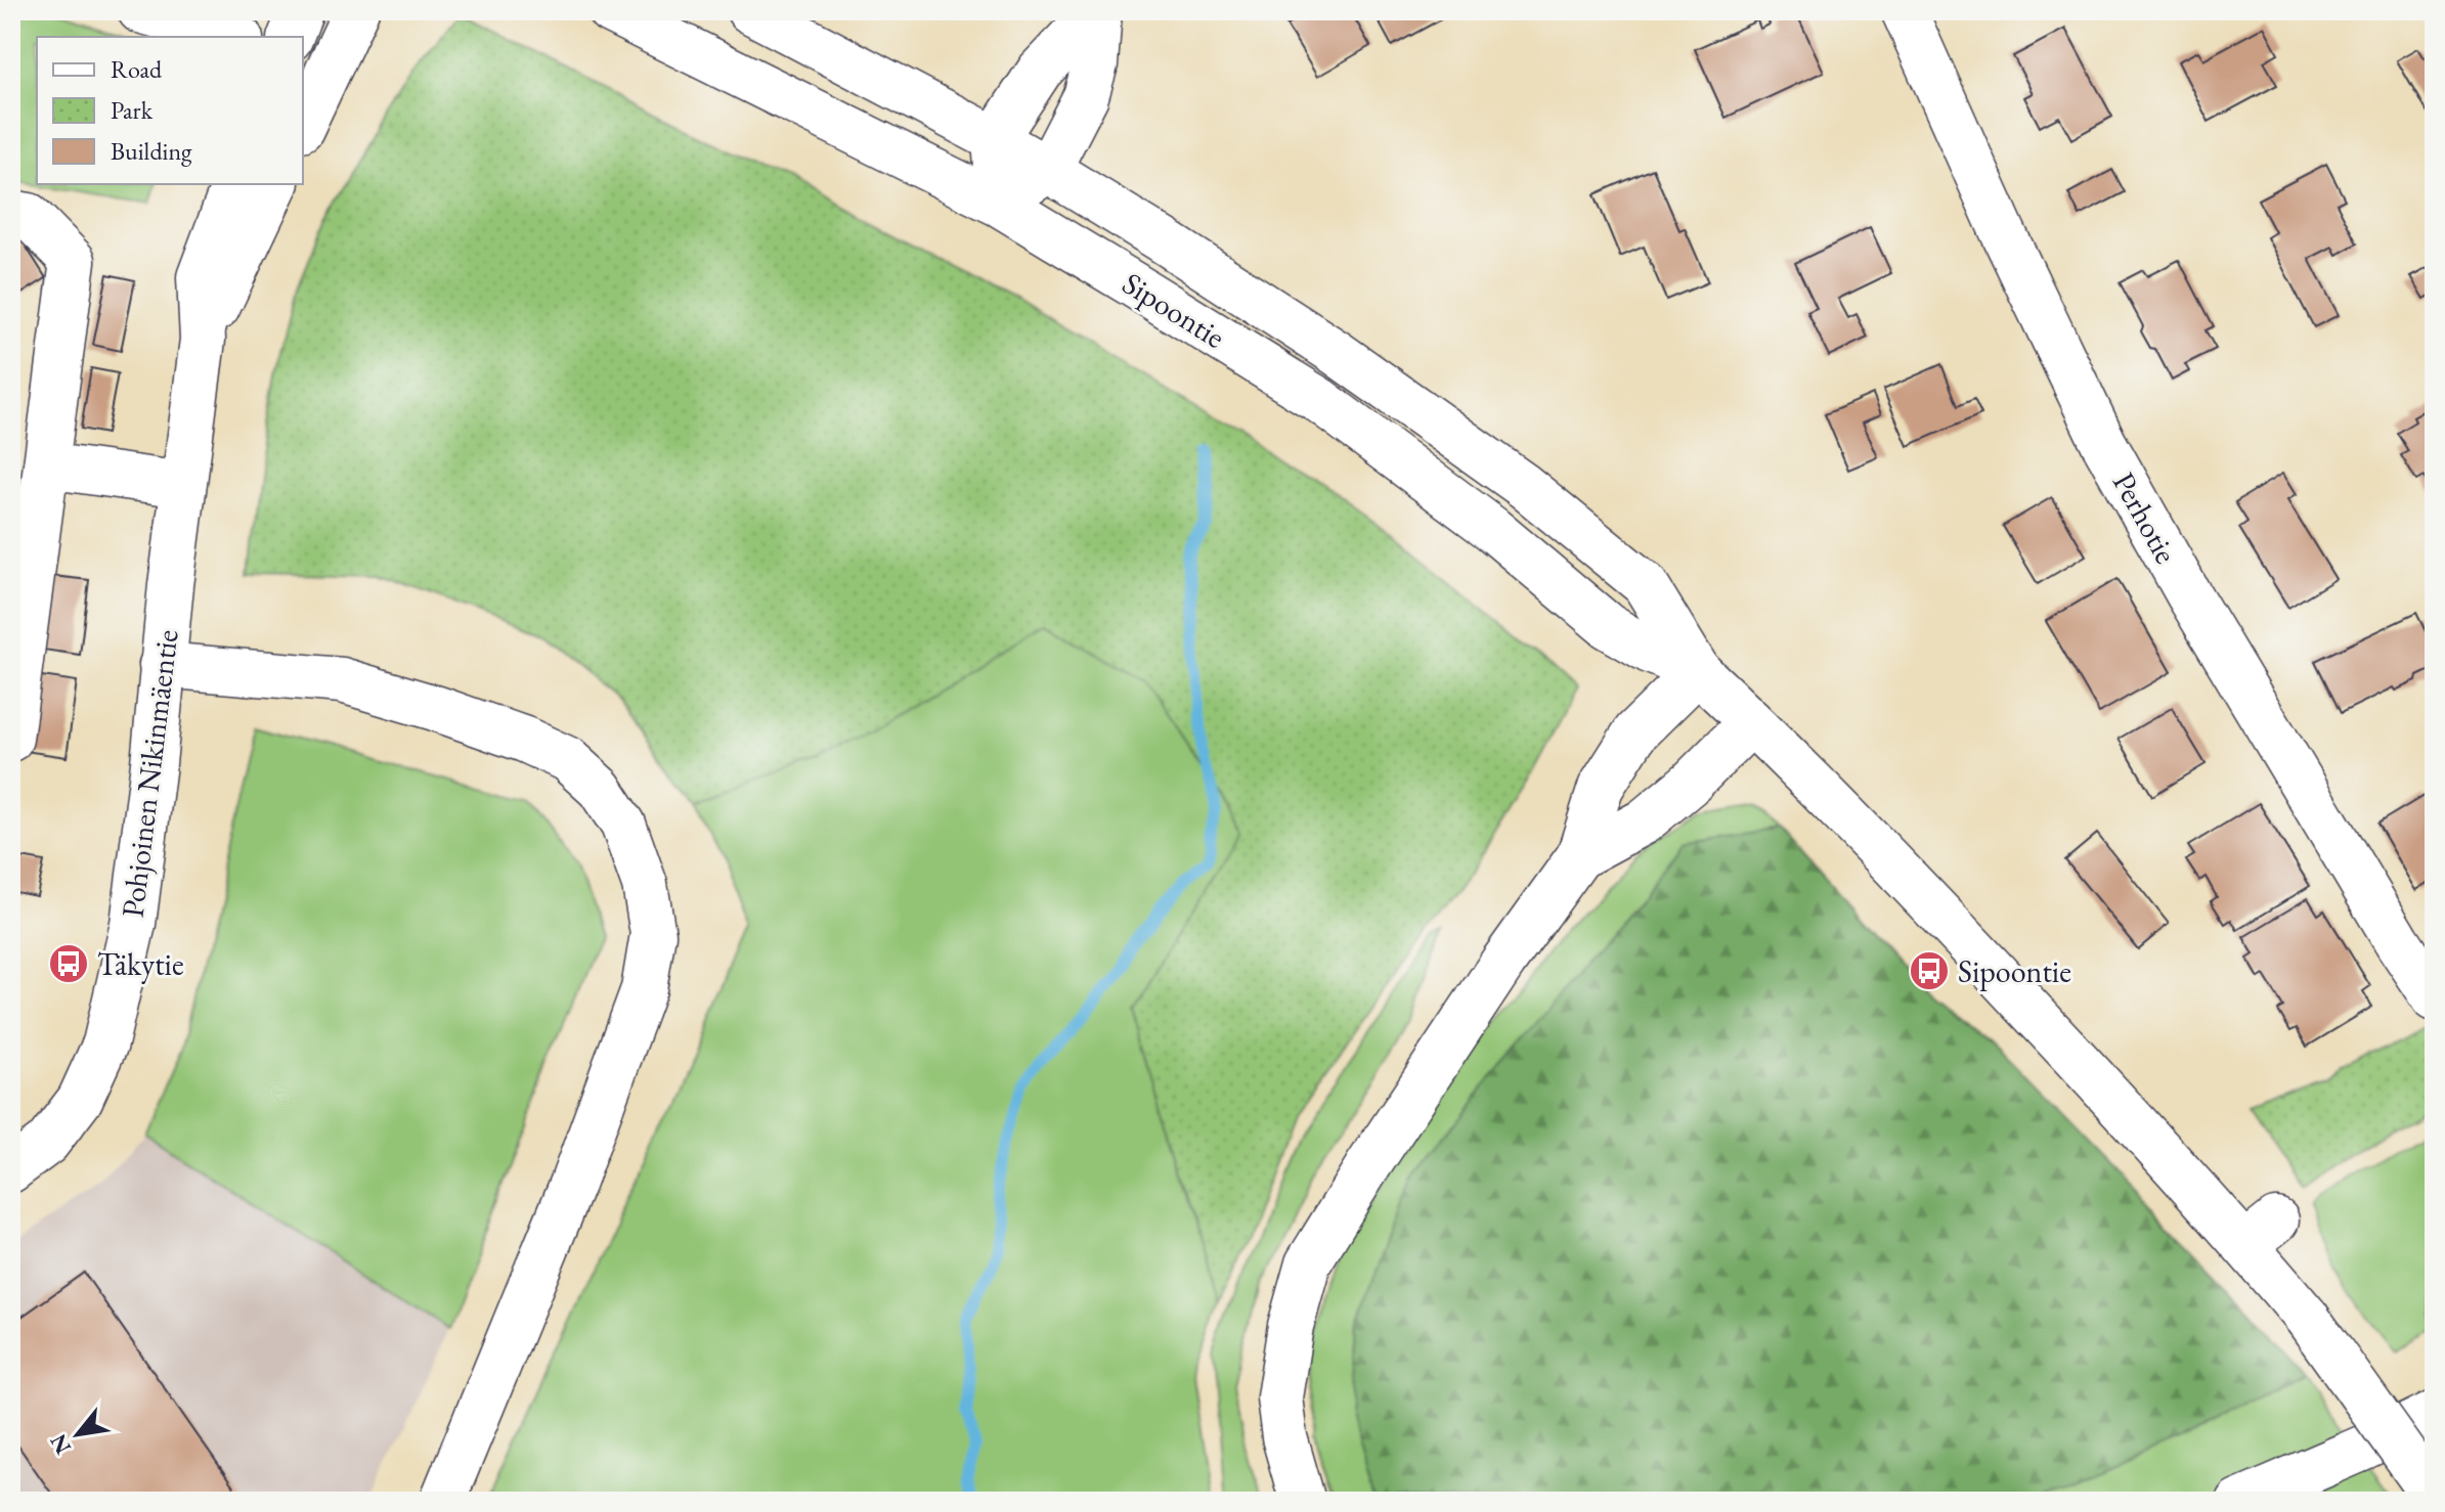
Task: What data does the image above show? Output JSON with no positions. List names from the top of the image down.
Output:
{
  "streets": {
    "street": ["Sipoontie", "Perhotie", "Pohjoinen Nikinmäentie"]
  },
  "places": {
    "bus stop": ["Täkytie", "Sipoontie"]
  },
  "legend": ["Road", "Park", "Building"],
  "north": "bottom left"
}
